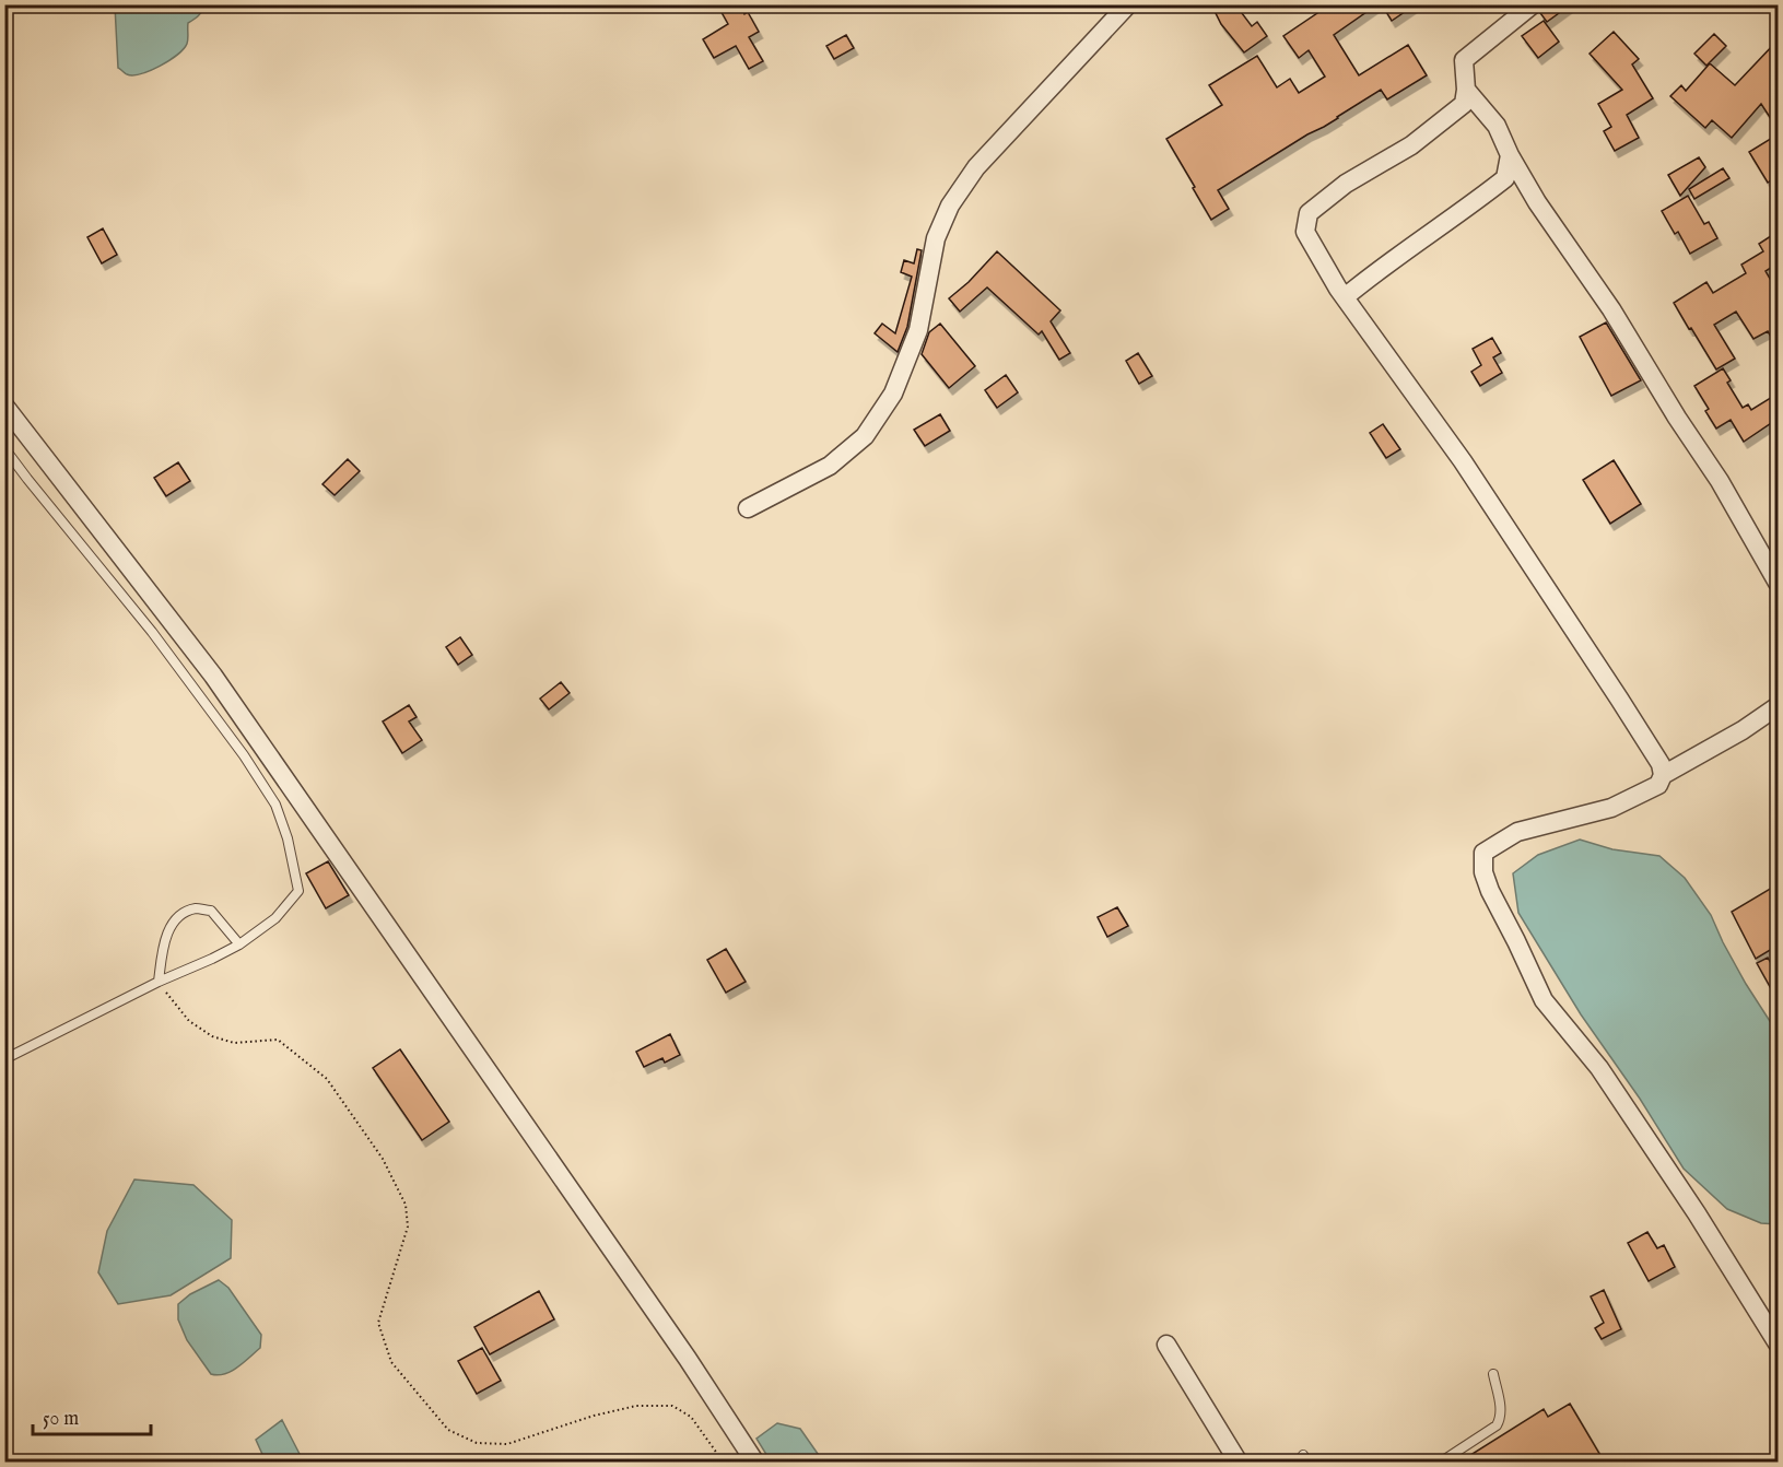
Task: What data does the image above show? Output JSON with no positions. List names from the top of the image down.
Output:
{
  "scale_bar": "50 m"
}
